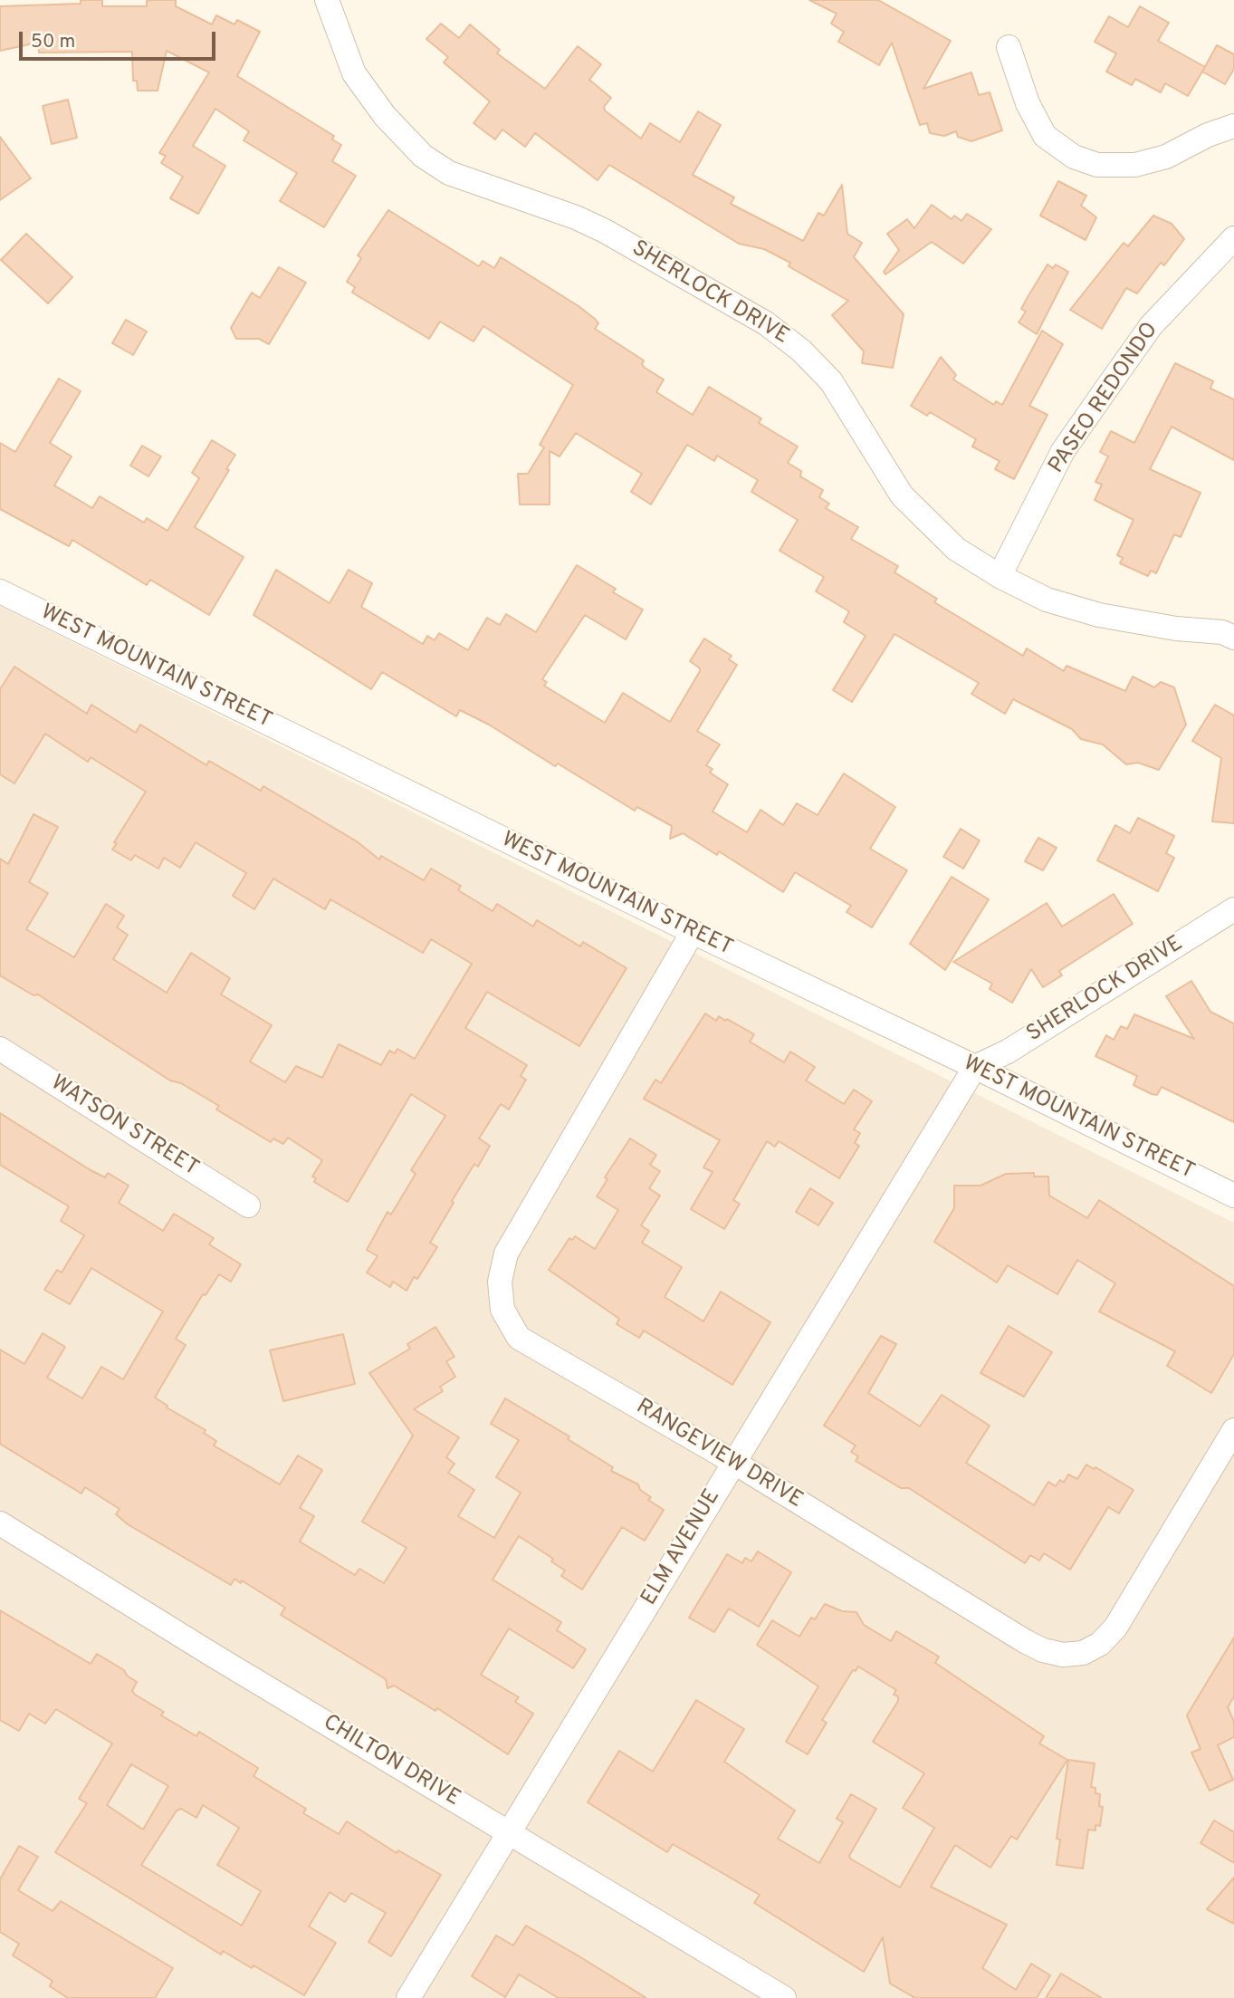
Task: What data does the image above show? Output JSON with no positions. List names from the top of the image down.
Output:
{
  "streets": {
    "street": [
      "SHERLOCK DRIVE",
      "PASEO REDONDO",
      "WEST MOUNTAIN STREET",
      "WATSON STREET",
      "RANGEVIEW DRIVE",
      "ELM AVENUE",
      "CHILTON DRIVE"
    ]
  },
  "crossings": [
    ["SHERLOCK DRIVE", "PASEO REDONDO"],
    ["SHERLOCK DRIVE", "WEST MOUNTAIN STREET"],
    ["SHERLOCK DRIVE", "ELM AVENUE"],
    ["WEST MOUNTAIN STREET", "RANGEVIEW DRIVE"],
    ["WEST MOUNTAIN STREET", "ELM AVENUE"],
    ["RANGEVIEW DRIVE", "ELM AVENUE"],
    ["ELM AVENUE", "CHILTON DRIVE"]
  ],
  "scale_bar": "50 m"
}
